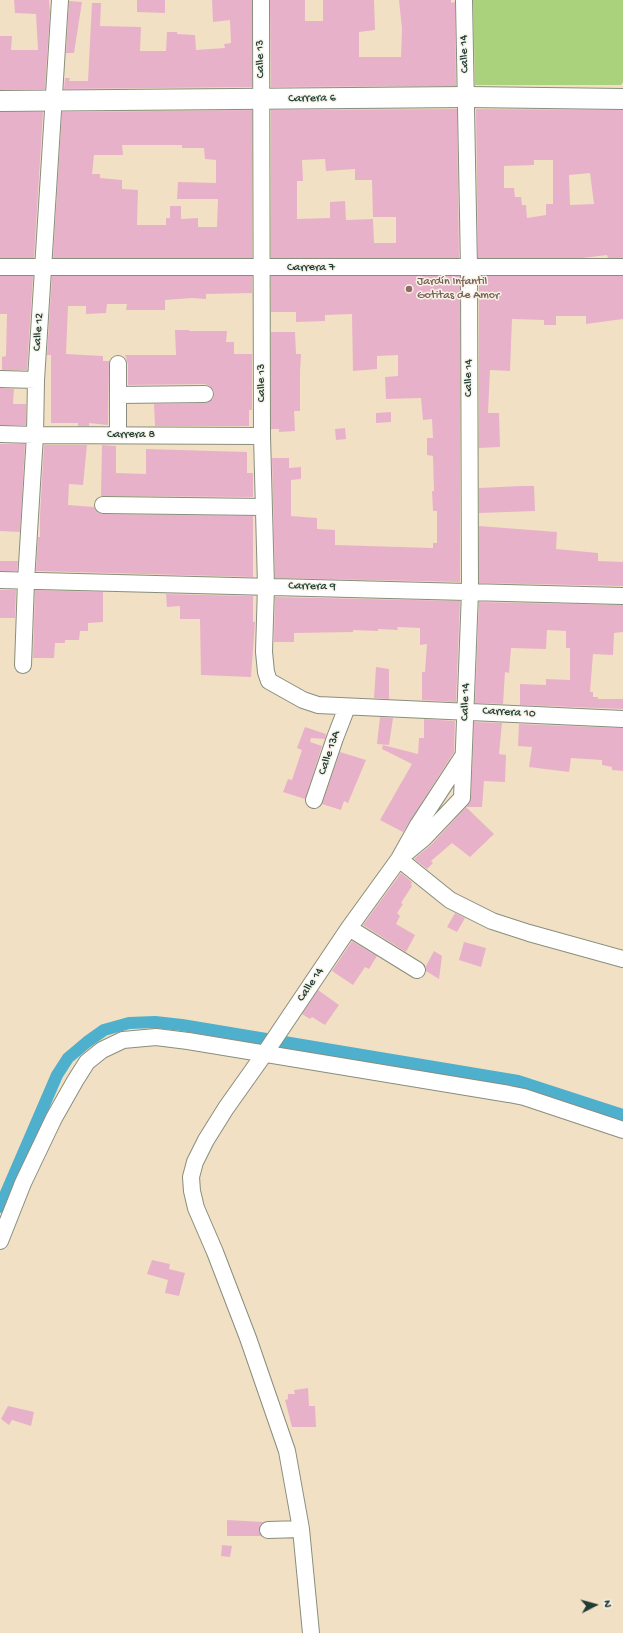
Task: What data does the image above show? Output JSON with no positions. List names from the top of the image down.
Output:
{
  "streets": {
    "main road": ["Carrera 6"],
    "street": [
      "Calle 14",
      "Calle 13",
      "Carrera 7",
      "Calle 12",
      "Carrera 8",
      "Carrera 9",
      "Carrera 10",
      "Calle 13A"
    ]
  },
  "crossings": [
    ["Calle 14", "Carrera 6"],
    ["Calle 14", "Carrera 7"],
    ["Calle 14", "Carrera 9"],
    ["Calle 14", "Carrera 10"],
    ["Calle 13", "Carrera 6"],
    ["Calle 13", "Carrera 7"],
    ["Calle 13", "Carrera 8"],
    ["Calle 13", "Carrera 9"],
    ["Calle 13", "Carrera 10"],
    ["Calle 13", "Calle 13A"],
    ["Carrera 6", "Calle 12"],
    ["Carrera 7", "Calle 12"],
    ["Calle 12", "Carrera 8"],
    ["Calle 12", "Carrera 9"],
    ["Carrera 10", "Calle 13A"]
  ],
  "places": ["Jardín Infantil Gotitas de Amor"],
  "north": "right"
}
